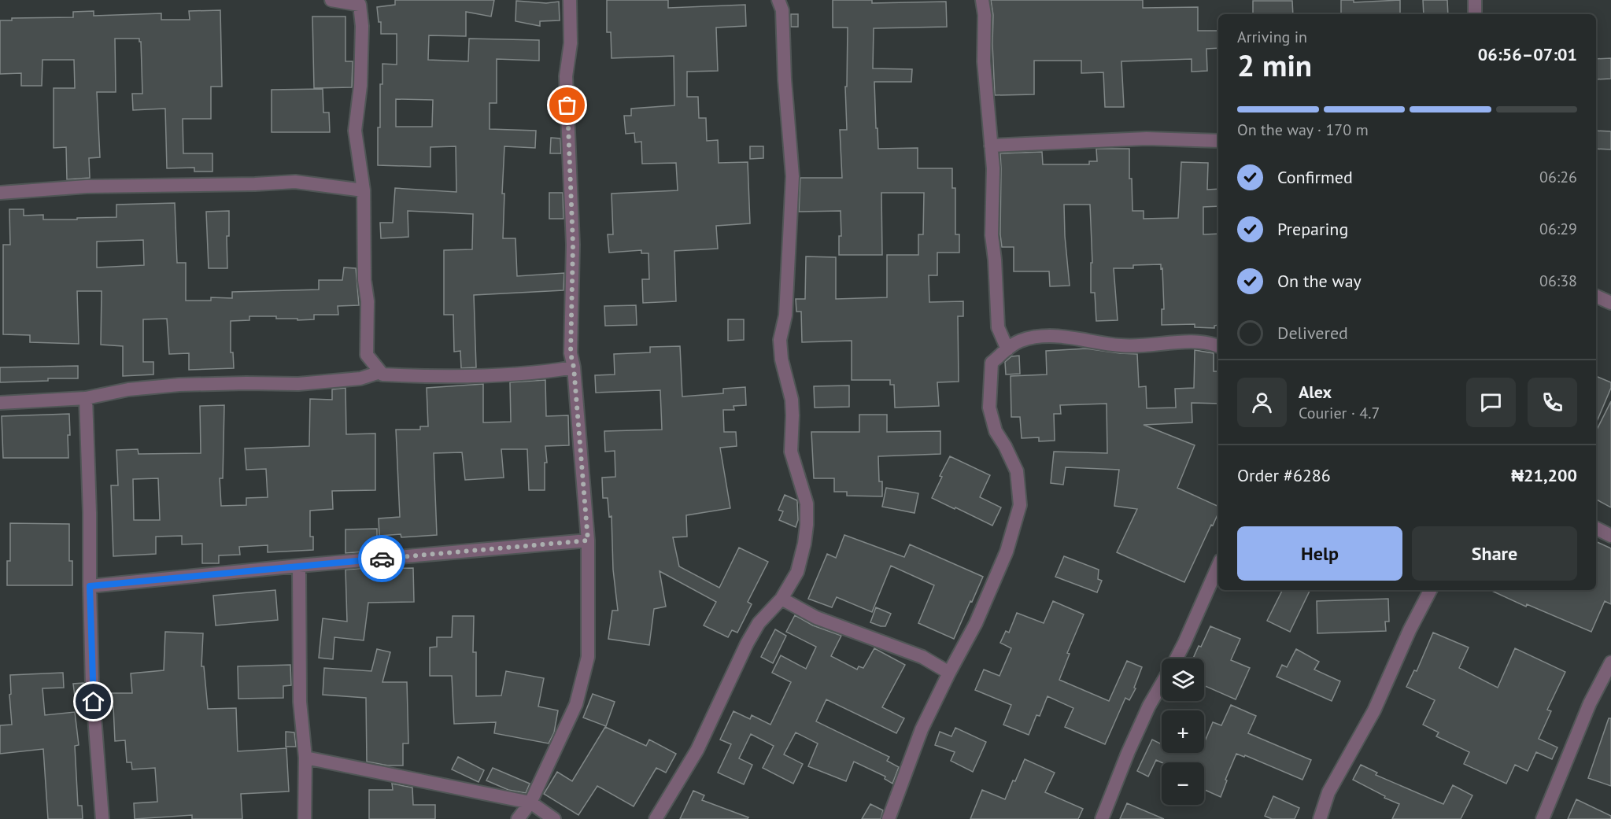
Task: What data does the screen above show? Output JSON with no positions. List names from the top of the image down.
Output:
{
  "page": {
    "heading": ["2 min", "Arriving in", "06:56–07:01"],
    "panel": [
      "Alex",
      "Courier · 4.7",
      "Order #6286",
      "₦21,200"
    ],
    "bar": "On the way · 170 m",
    "list": [
      ["Confirmed", "06:26"],
      ["Preparing", "06:29"],
      ["On the way", "06:38"],
      "Delivered"
    ],
    "buttons": ["Help", "Share"],
    "map_buttons": ["+", "−"]
  }
}
